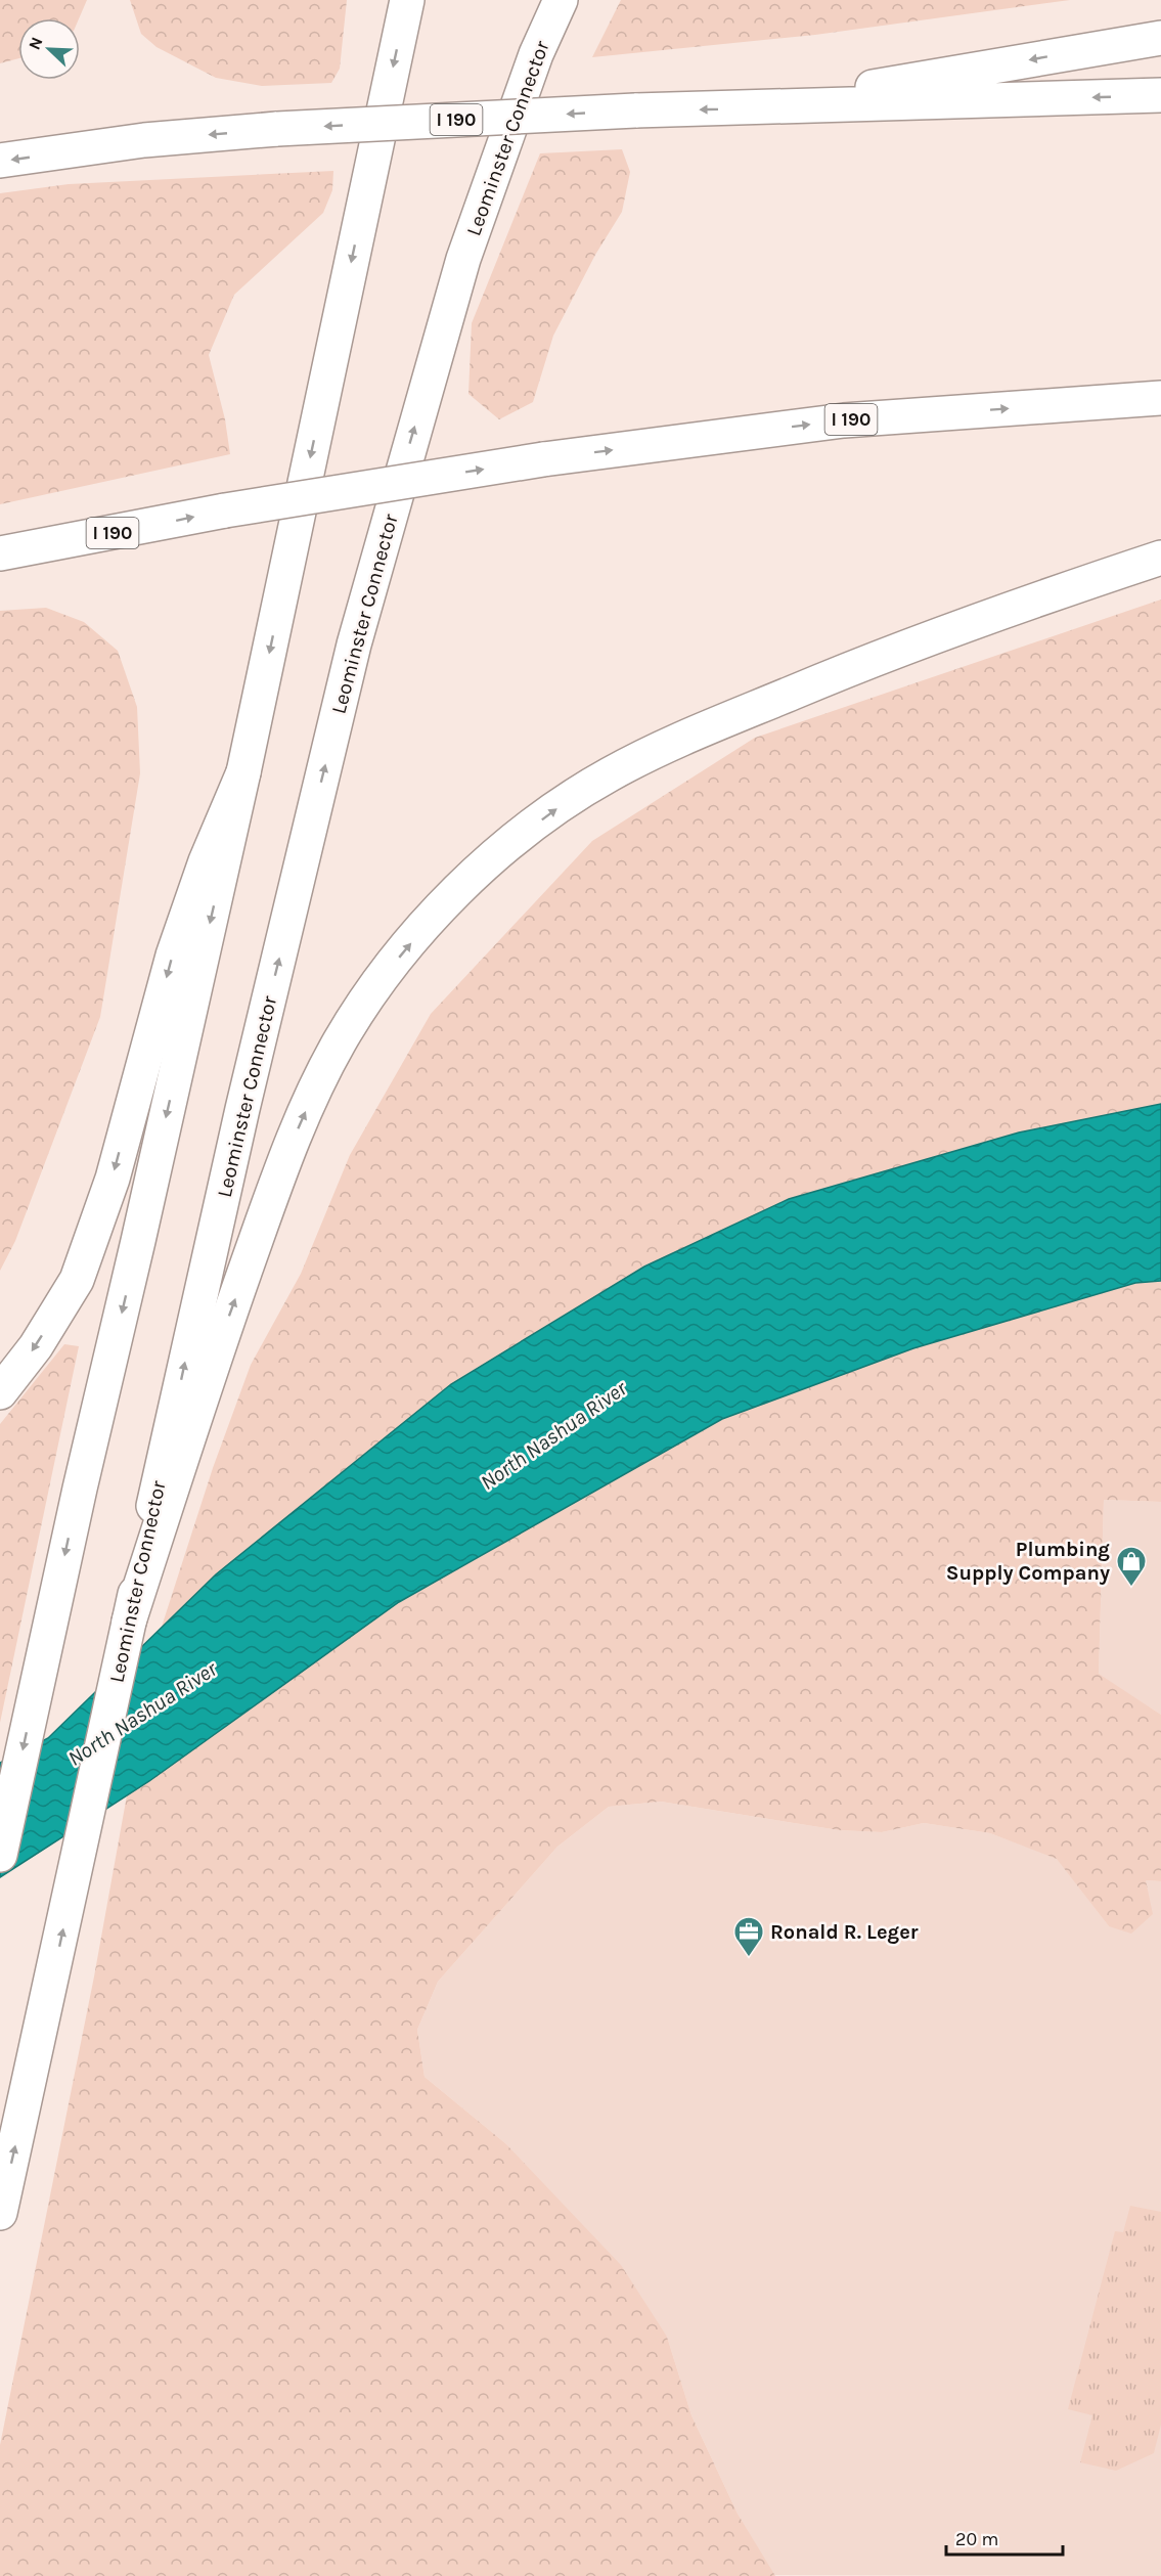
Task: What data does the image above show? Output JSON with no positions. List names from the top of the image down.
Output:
{
  "streets": {
    "main road": ["I 190", "Leominster Connector"]
  },
  "water": ["North Nashua River"],
  "places": {
    "shop": ["Plumbing Supply Company"],
    "office": ["Ronald R. Leger"]
  },
  "scale_bar": "20 m",
  "north": "top left"
}
